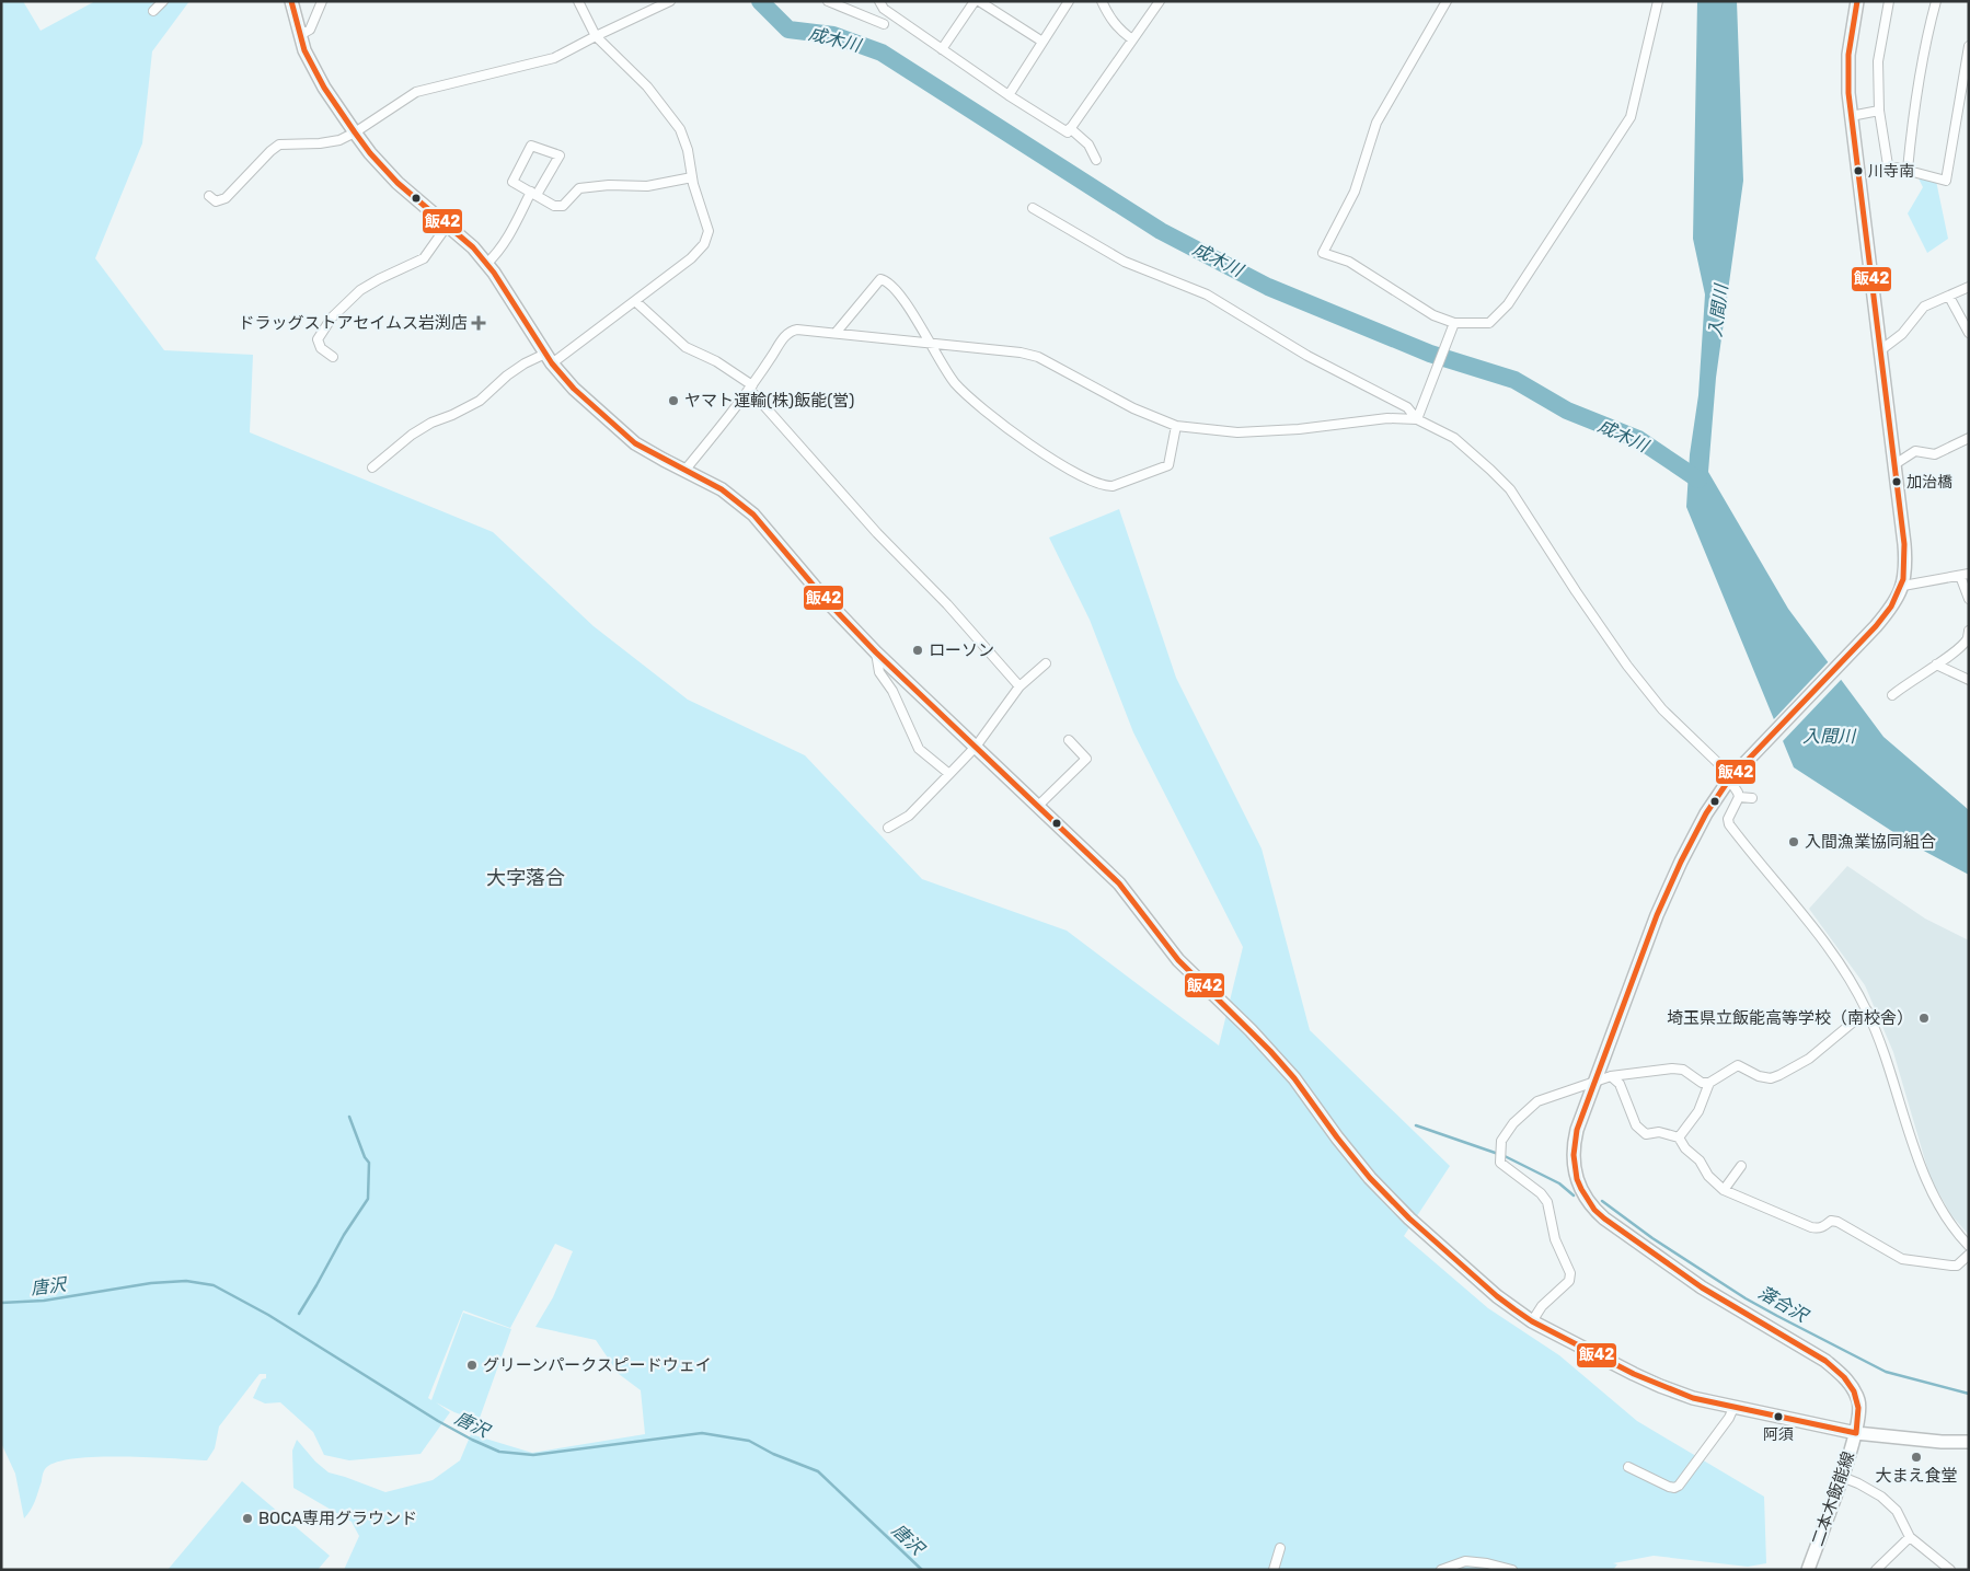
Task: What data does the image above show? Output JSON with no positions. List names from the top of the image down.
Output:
{
  "streets": {
    "main road": ["二本木飯能線"]
  },
  "districts": ["大字落合"],
  "water": [
    "成木川",
    "入間川",
    "唐沢",
    "落合沢"
  ],
  "places": {
    "other": [
      "川寺南",
      "ヤマト運輸(株)飯能(営)",
      "加治橋",
      "ローソン",
      "入間漁業協同組合",
      "埼玉県立飯能高等学校（南校舎）",
      "グリーンパークスピードウェイ",
      "阿須",
      "大まえ食堂",
      "BOCA専用グラウンド"
    ],
    "health": ["ドラッグストアセイムス岩渕店"]
  },
  "lines": ["transit line 飯42"]
}
